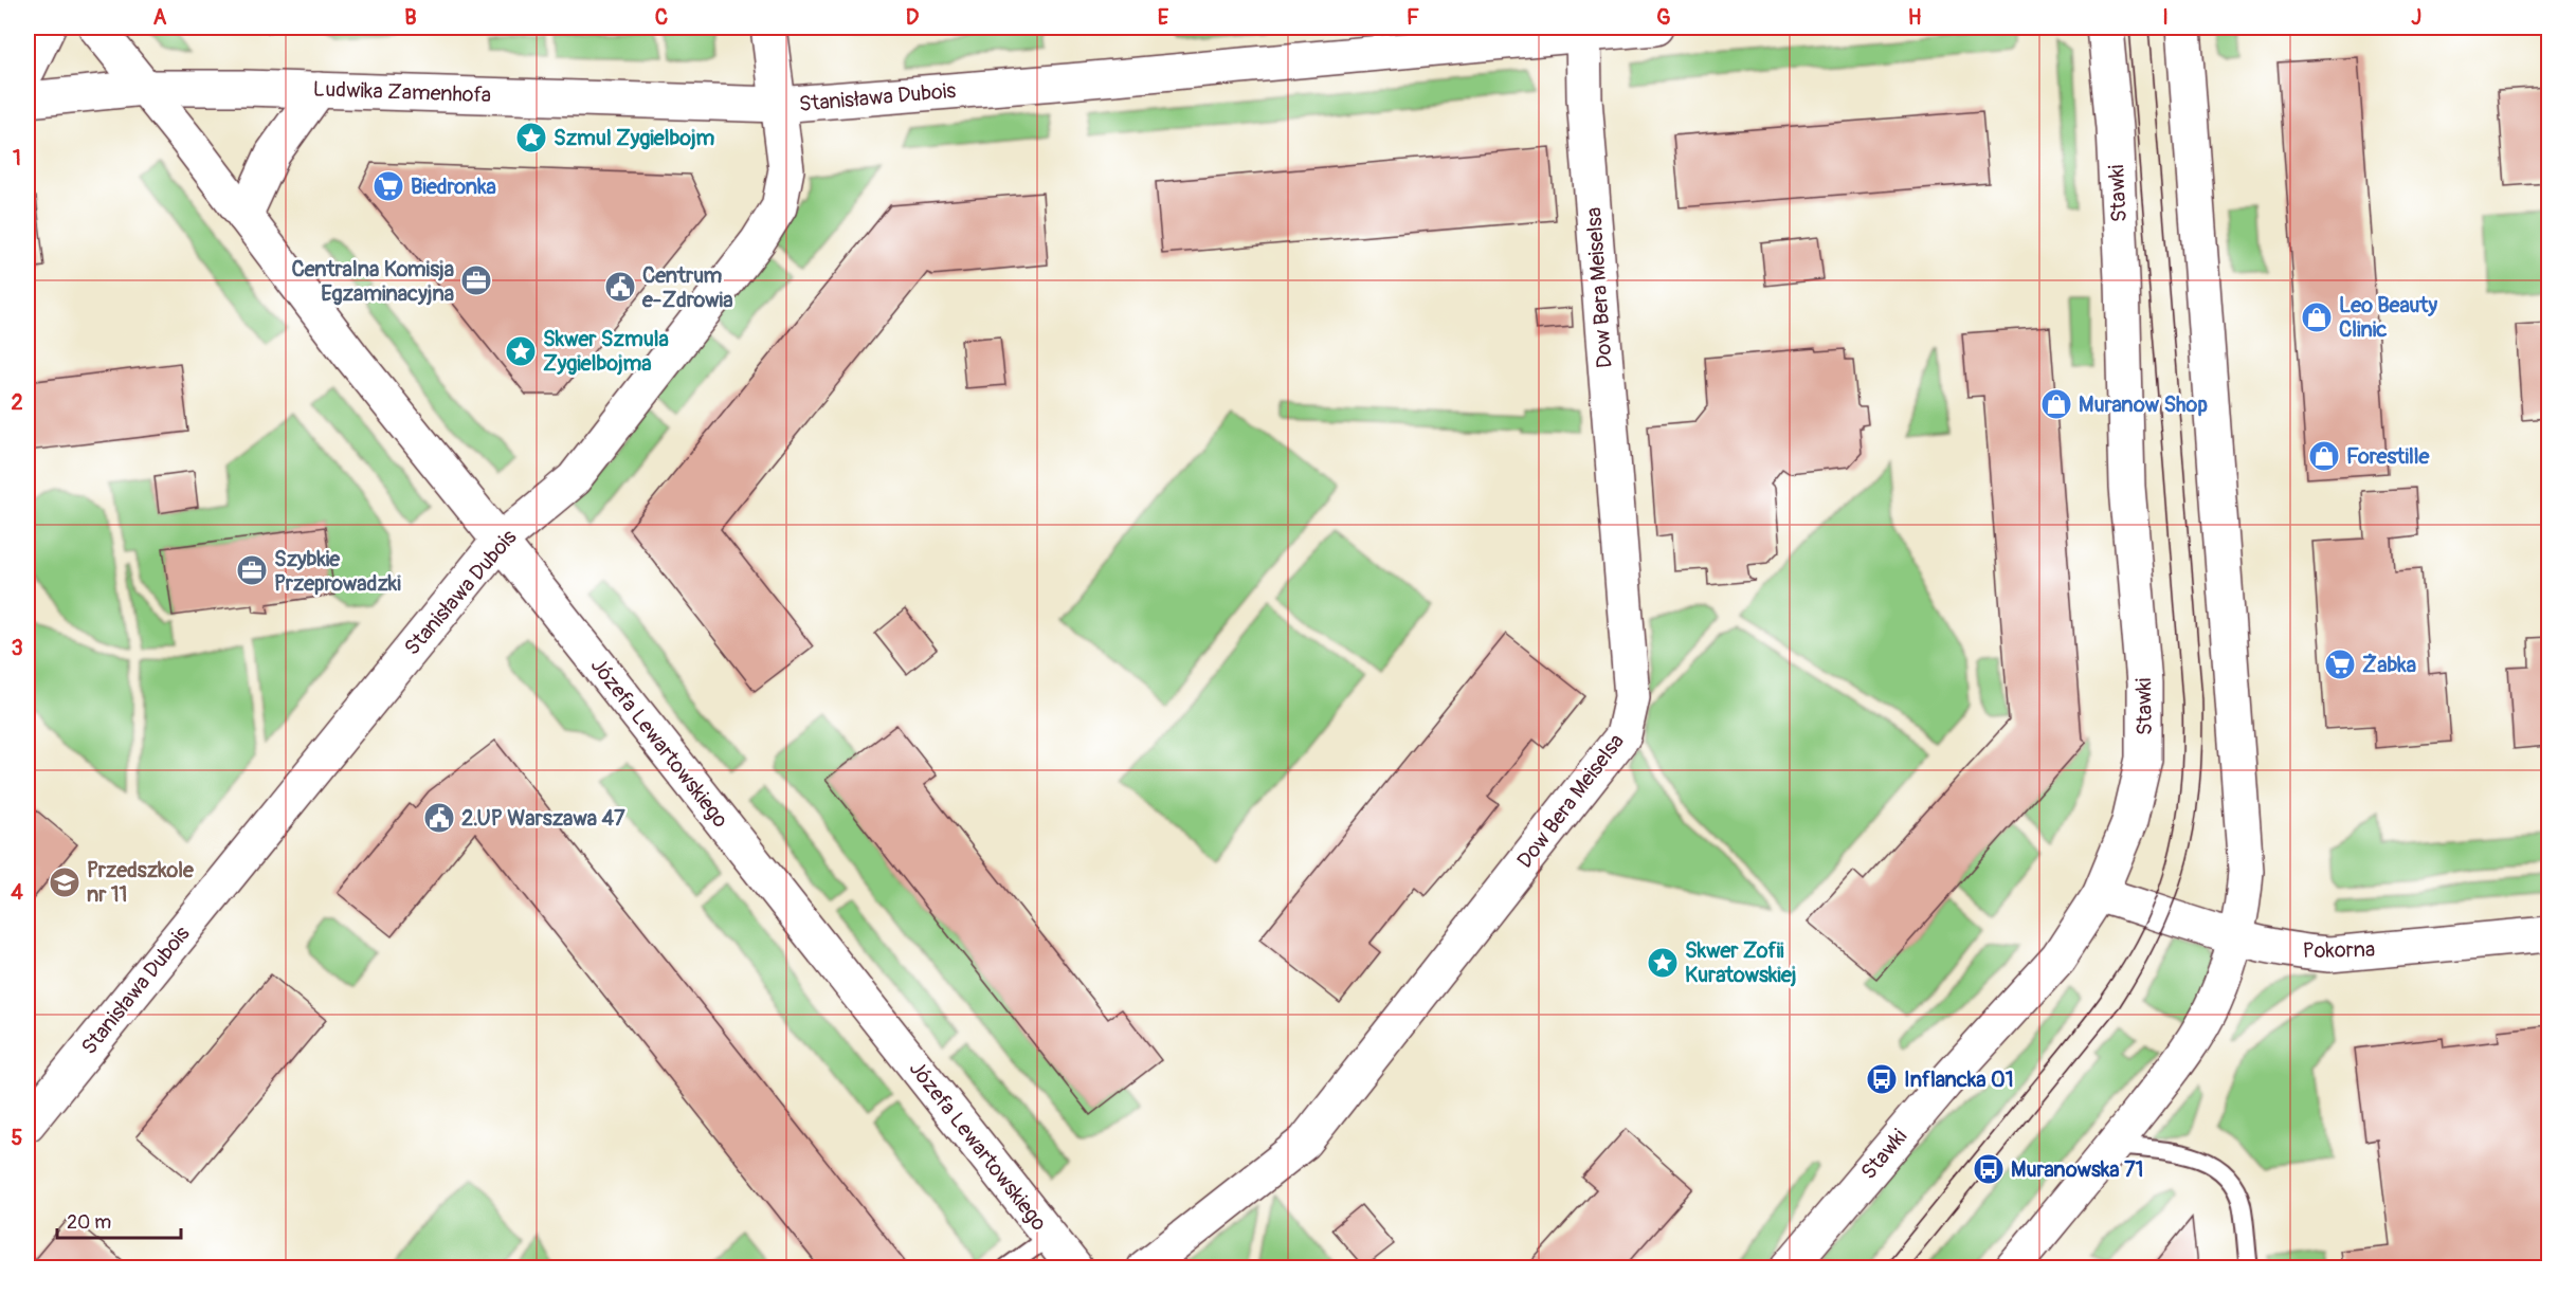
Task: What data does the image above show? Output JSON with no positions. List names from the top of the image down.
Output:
{
  "streets": {
    "street": [
      "Ludwika Zamenhofa",
      "Stanisława Dubois",
      "Stawki",
      "Dow Bera Meiselsa",
      "Józefa Lewartowskiego",
      "Pokorna"
    ]
  },
  "crossings": [
    ["Ludwika Zamenhofa", "Stanisława Dubois"],
    ["Ludwika Zamenhofa", "Józefa Lewartowskiego"],
    ["Stanisława Dubois", "Dow Bera Meiselsa"],
    ["Stanisława Dubois", "Józefa Lewartowskiego"],
    ["Stawki", "Pokorna"]
  ],
  "places": {
    "place": ["Szmul Zygielbojm", "Skwer Szmula Zygielbojma", "Skwer Zofii Kuratowskiej"],
    "supermarket": ["Biedronka", "Żabka"],
    "office": ["Centralna Komisja Egzaminacyjna", "Szybkie Przeprowadzki"],
    "public building": ["Centrum e-Zdrowia", "2.UP Warszawa 47"],
    "shop": ["Leo Beauty Clinic", "Muranow Shop", "Forestille"],
    "school or university": ["Przedszkole nr 11"],
    "bus stop": ["Inflancka 01", "Muranowska 71"]
  },
  "scale_bar": "20 m",
  "grid": {
    "columns": [
      "A",
      "B",
      "C",
      "D",
      "E",
      "F",
      "G",
      "H",
      "I",
      "J"
    ],
    "rows": [
      "1",
      "2",
      "3",
      "4",
      "5"
    ]
  }
}
